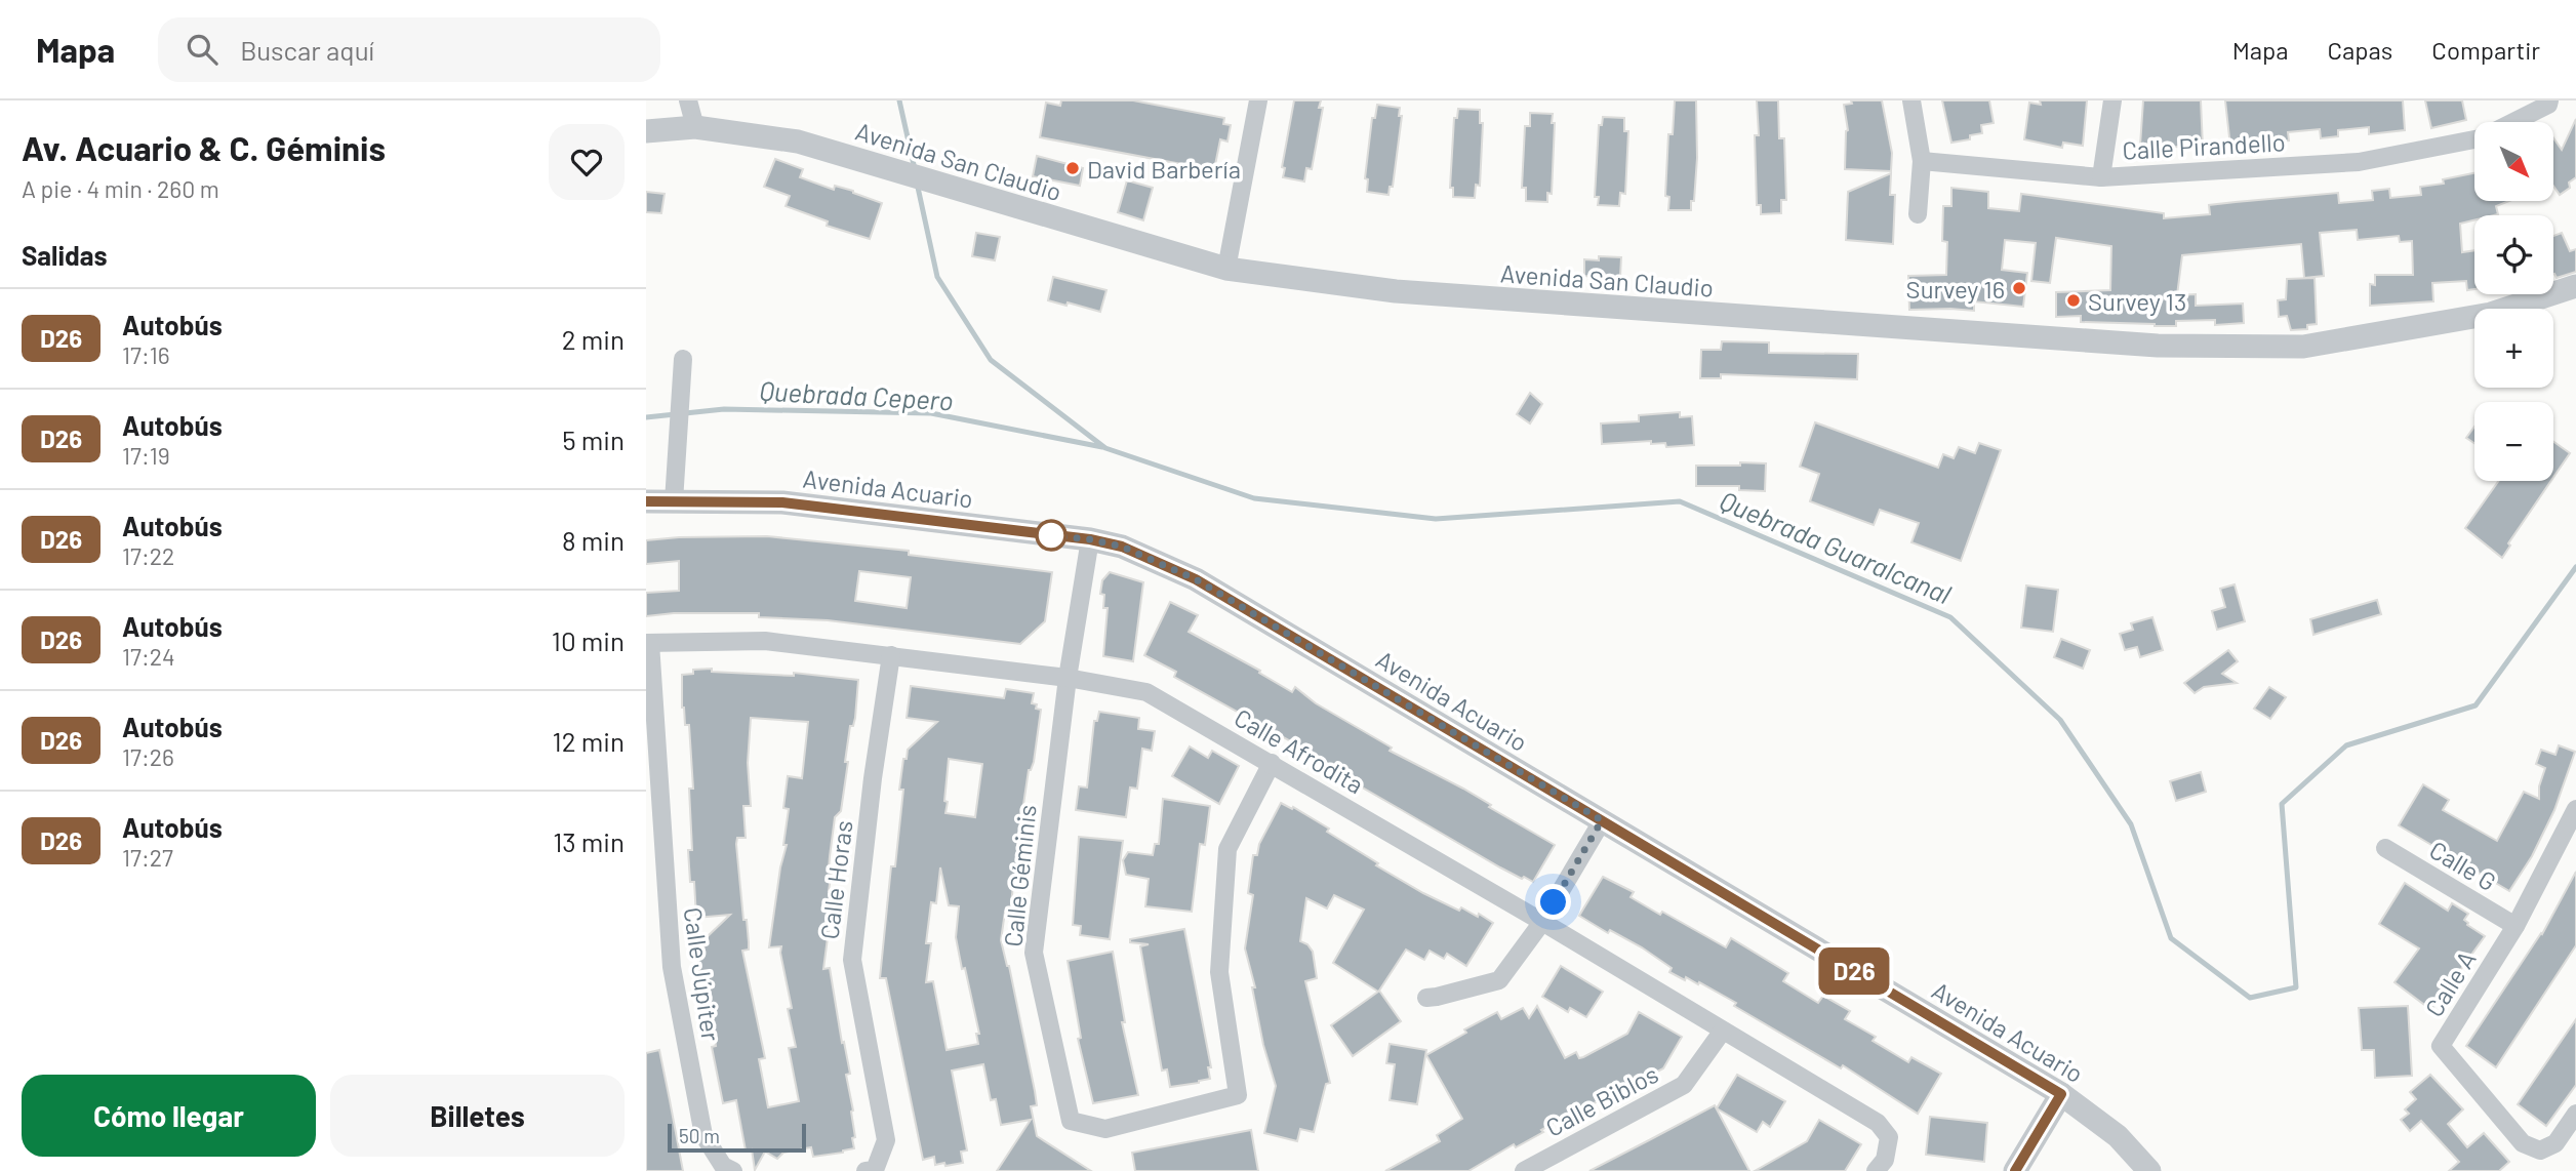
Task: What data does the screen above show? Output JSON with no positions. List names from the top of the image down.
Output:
{
  "streets": {
    "street": [
      "Calle Pirandello",
      "Avenida San Claudio",
      "Avenida Acuario",
      "Calle Afrodita",
      "Calle G",
      "Calle Géminis",
      "Calle Horas",
      "Calle Júpiter",
      "Calle A",
      "Calle Biblos"
    ]
  },
  "crossings": [
    ["Avenida Acuario", "Calle Géminis"],
    ["Calle Afrodita", "Calle Géminis"],
    ["Calle Afrodita", "Calle Horas"],
    ["Calle Afrodita", "Calle Júpiter"],
    ["Calle Afrodita", "Calle Biblos"],
    ["Calle G", "Calle A"]
  ],
  "water": ["Quebrada Cepero", "Quebrada Guaralcanal"],
  "places": ["David Barbería", "Survey 16", "Survey 13"],
  "lines": ["bus line D26"],
  "scale_bar": "50 m",
  "north": "bottom right",
  "page": {
    "header": "Mapa",
    "search": "Buscar aquí",
    "nav": ["Mapa", "Capas", "Compartir"],
    "heading": [
      ["Av. Acuario & C. Géminis", "A pie · 4 min · 260 m"],
      "Salidas"
    ],
    "on_map": "D26",
    "map_buttons": ["+", "−"],
    "list": [
      {
        "mark": "D26",
        "name": "Autobús",
        "note": "17:16",
        "value": "2 min"
      },
      {
        "mark": "D26",
        "name": "Autobús",
        "note": "17:19",
        "value": "5 min"
      },
      {
        "mark": "D26",
        "name": "Autobús",
        "note": "17:22",
        "value": "8 min"
      },
      {
        "mark": "D26",
        "name": "Autobús",
        "note": "17:24",
        "value": "10 min"
      },
      {
        "mark": "D26",
        "name": "Autobús",
        "note": "17:26",
        "value": "12 min"
      },
      {
        "mark": "D26",
        "name": "Autobús",
        "note": "17:27",
        "value": "13 min"
      }
    ],
    "buttons": ["Cómo llegar", "Billetes"],
    "scale": "50 m"
  }
}
